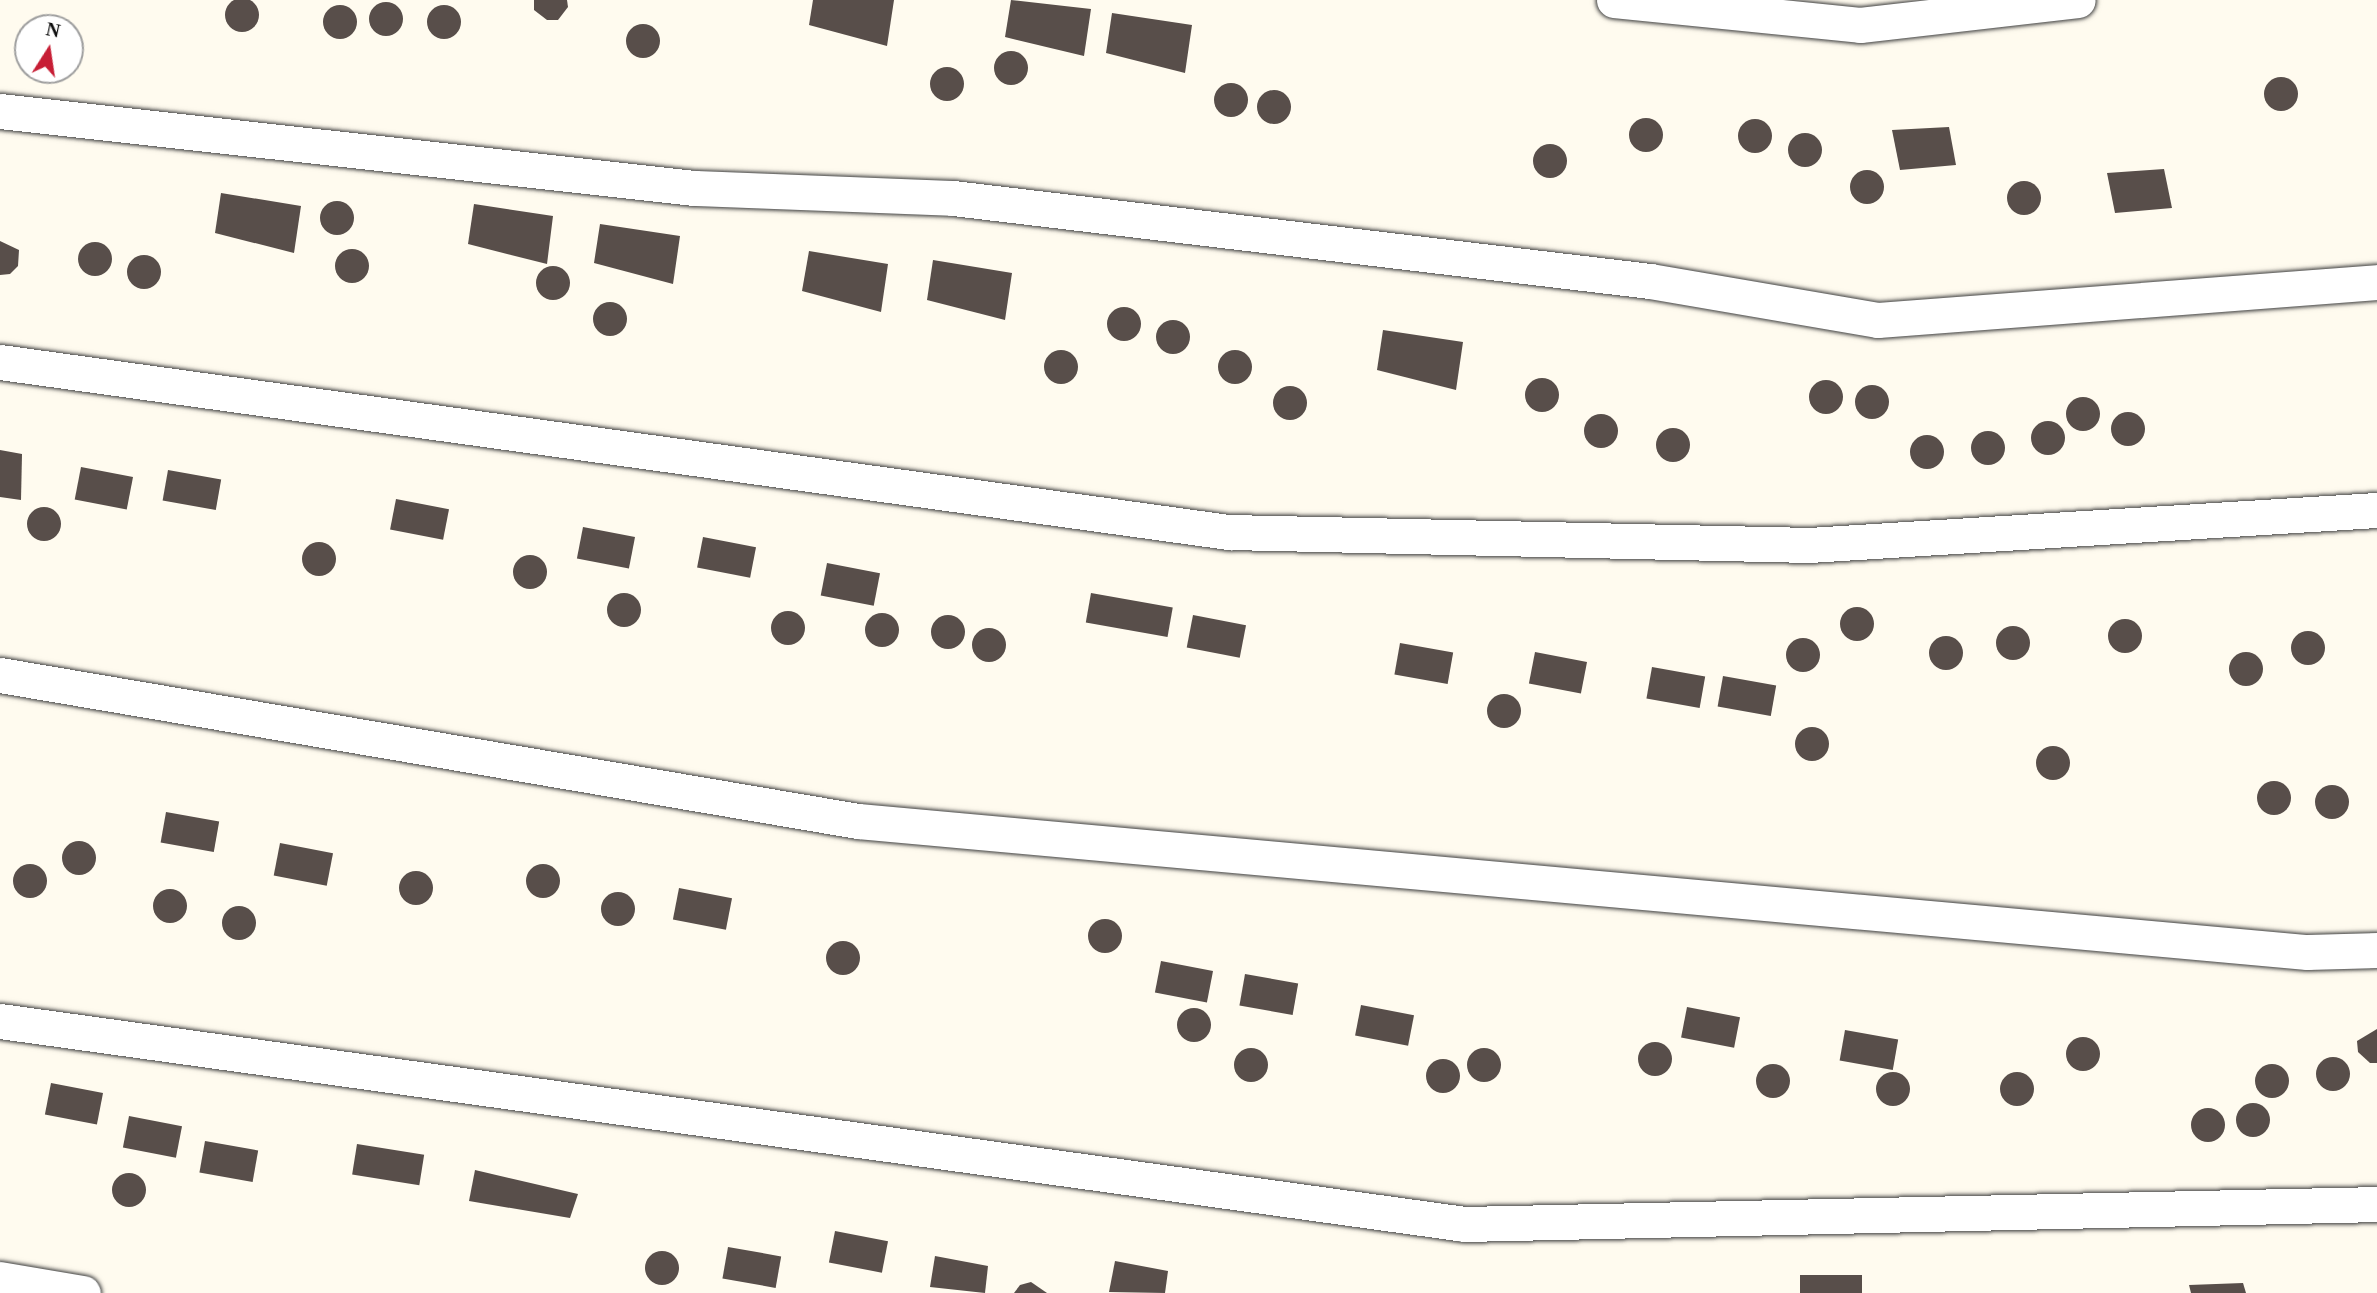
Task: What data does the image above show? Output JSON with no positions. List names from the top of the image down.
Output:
{
  "north": "top"
}
